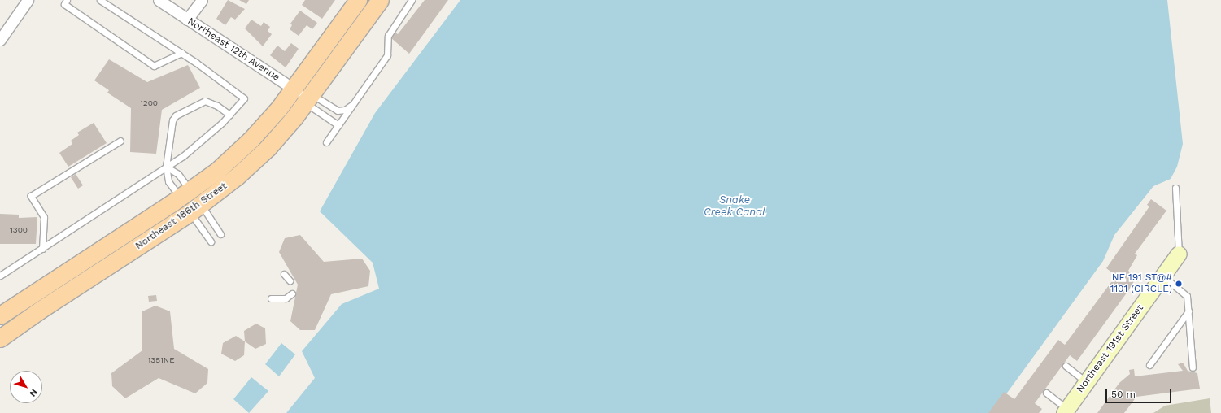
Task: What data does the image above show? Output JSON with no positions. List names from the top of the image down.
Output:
{
  "streets": {
    "main road": ["Northeast 186th Street"],
    "street": ["Northeast 12th Avenue", "Northeast 191st Street"]
  },
  "crossings": [
    ["Northeast 12th Avenue", "Northeast 186th Street"]
  ],
  "water": ["Snake Creek Canal"],
  "places": ["NE 191 ST@# 1101 (CIRCLE)"],
  "house_numbers": ["1200", "1300", "1351NE"],
  "scale_bar": "50 m",
  "north": "bottom right"
}
